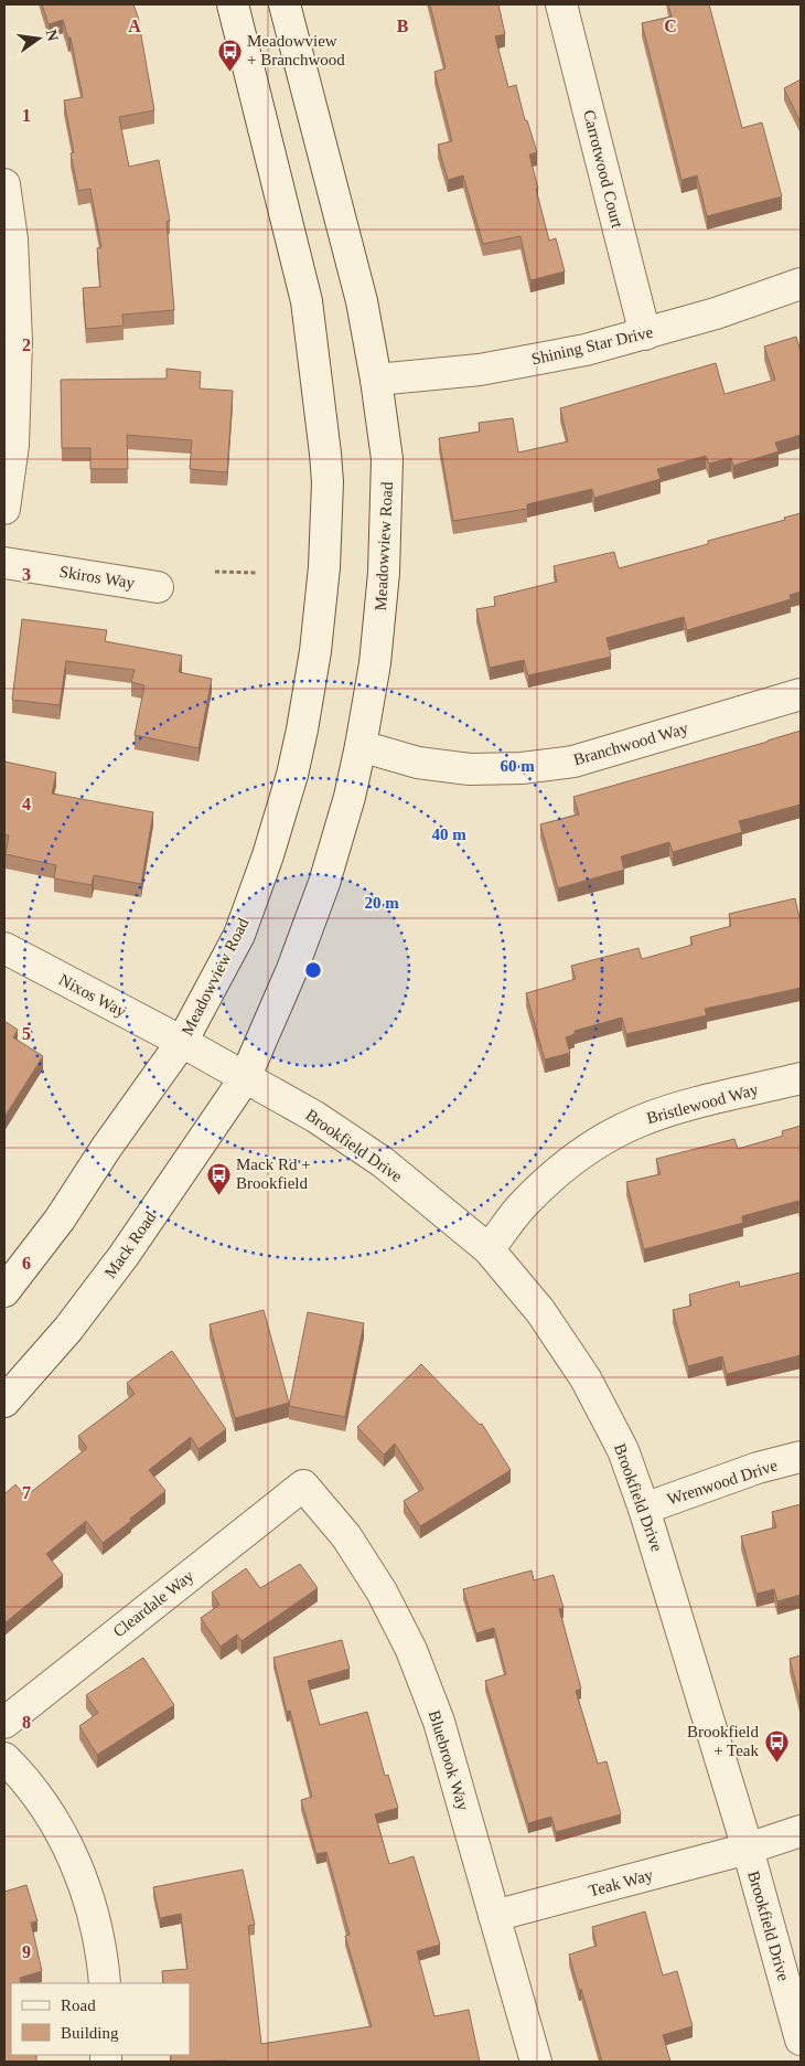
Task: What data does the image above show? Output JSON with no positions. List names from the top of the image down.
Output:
{
  "streets": {
    "street": [
      "Carrotwood Court",
      "Shining Star Drive",
      "Meadowview Road",
      "Skiros Way",
      "Branchwood Way",
      "Nixos Way",
      "Bristlewood Way",
      "Brookfield Drive",
      "Mack Road",
      "Wrenwood Drive",
      "Cleardale Way",
      "Bluebrook Way",
      "Teak Way"
    ]
  },
  "crossings": [
    ["Carrotwood Court", "Shining Star Drive"],
    ["Shining Star Drive", "Meadowview Road"],
    ["Meadowview Road", "Branchwood Way"],
    ["Meadowview Road", "Nixos Way"],
    ["Meadowview Road", "Brookfield Drive"],
    ["Meadowview Road", "Mack Road"],
    ["Nixos Way", "Brookfield Drive"],
    ["Bristlewood Way", "Brookfield Drive"],
    ["Brookfield Drive", "Mack Road"],
    ["Brookfield Drive", "Wrenwood Drive"],
    ["Brookfield Drive", "Teak Way"],
    ["Cleardale Way", "Bluebrook Way"],
    ["Bluebrook Way", "Teak Way"]
  ],
  "places": {
    "bus stop": ["Meadowview + Branchwood", "Mack Rd + Brookfield", "Brookfield + Teak"]
  },
  "legend": ["Road", "Building"],
  "north": "right",
  "grid": {
    "columns": ["A", "B", "C"],
    "rows": [
      "1",
      "2",
      "3",
      "4",
      "5",
      "6",
      "7",
      "8",
      "9"
    ]
  },
  "rings": ["60 m", "40 m", "20 m"]
}
